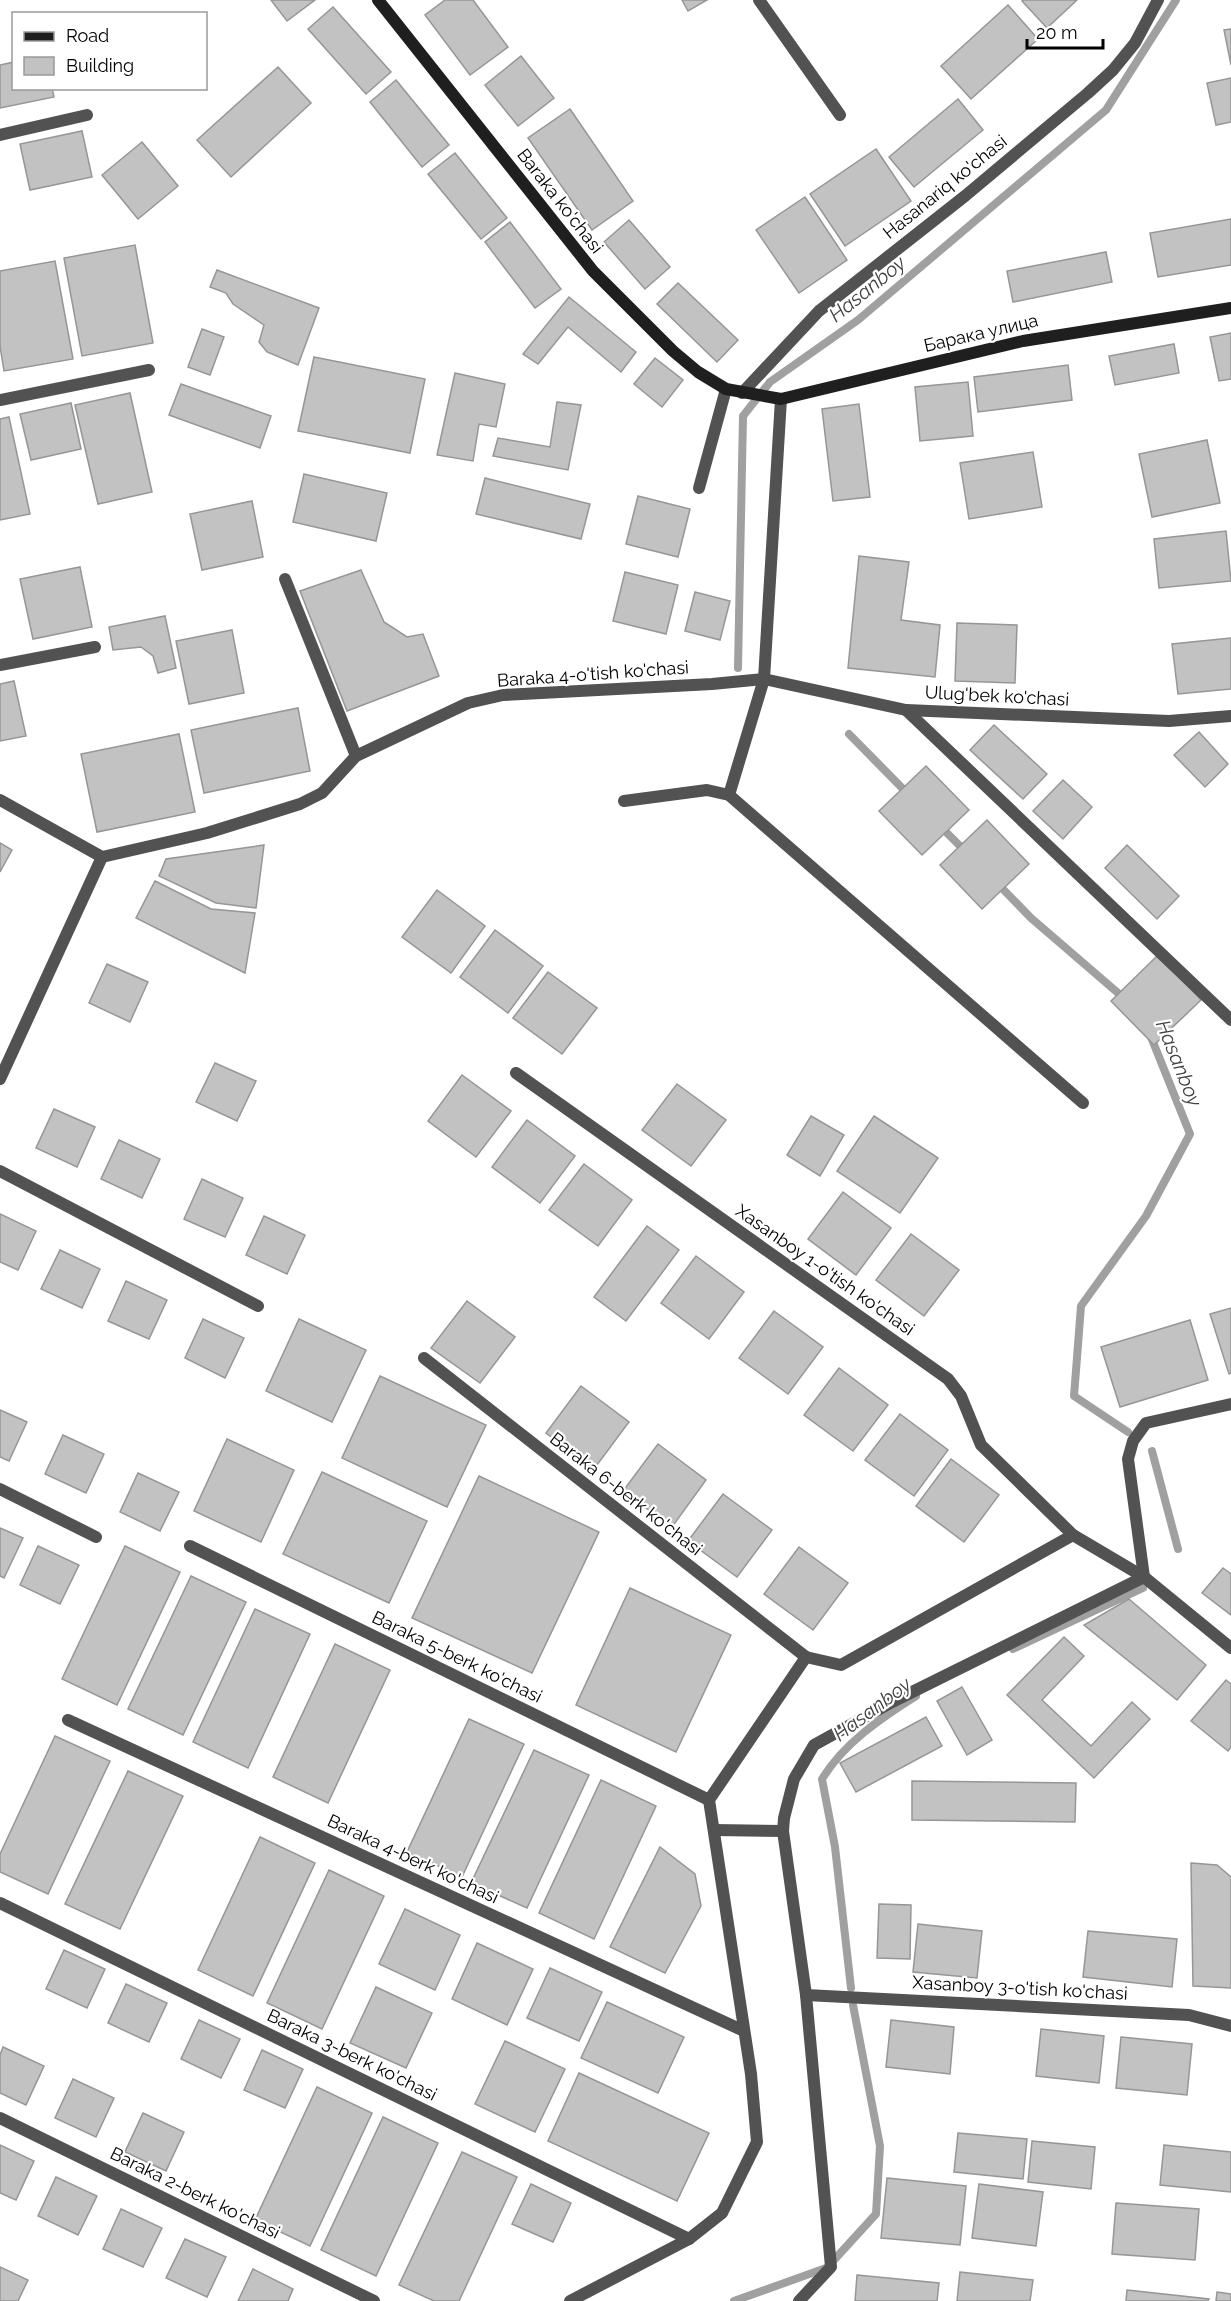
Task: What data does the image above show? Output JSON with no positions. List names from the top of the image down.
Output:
{
  "streets": {
    "main road": ["Baraka ko'chasi", "Барака улица"],
    "street": [
      "Hasanariq ko'chasi",
      "Baraka 4-o'tish ko'chasi",
      "Ulug'bek ko'chasi",
      "Xasanboy 1-o'tish ko'chasi",
      "Baraka 6-berk ko'chasi",
      "Baraka 5-berk ko'chasi",
      "Baraka 4-berk ko'chasi",
      "Xasanboy 3-o'tish ko'chasi",
      "Baraka 3-berk ko'chasi",
      "Baraka 2-berk ko'chasi"
    ]
  },
  "crossings": [
    ["Hasanariq ko'chasi", "Baraka ko'chasi"],
    ["Hasanariq ko'chasi", "Барака улица"],
    ["Baraka ko'chasi", "Барака улица"],
    ["Baraka 4-o'tish ko'chasi", "Ulug'bek ko'chasi"]
  ],
  "water": ["Hasanboy"],
  "legend": ["Road", "Building"],
  "scale_bar": "20 m"
}
